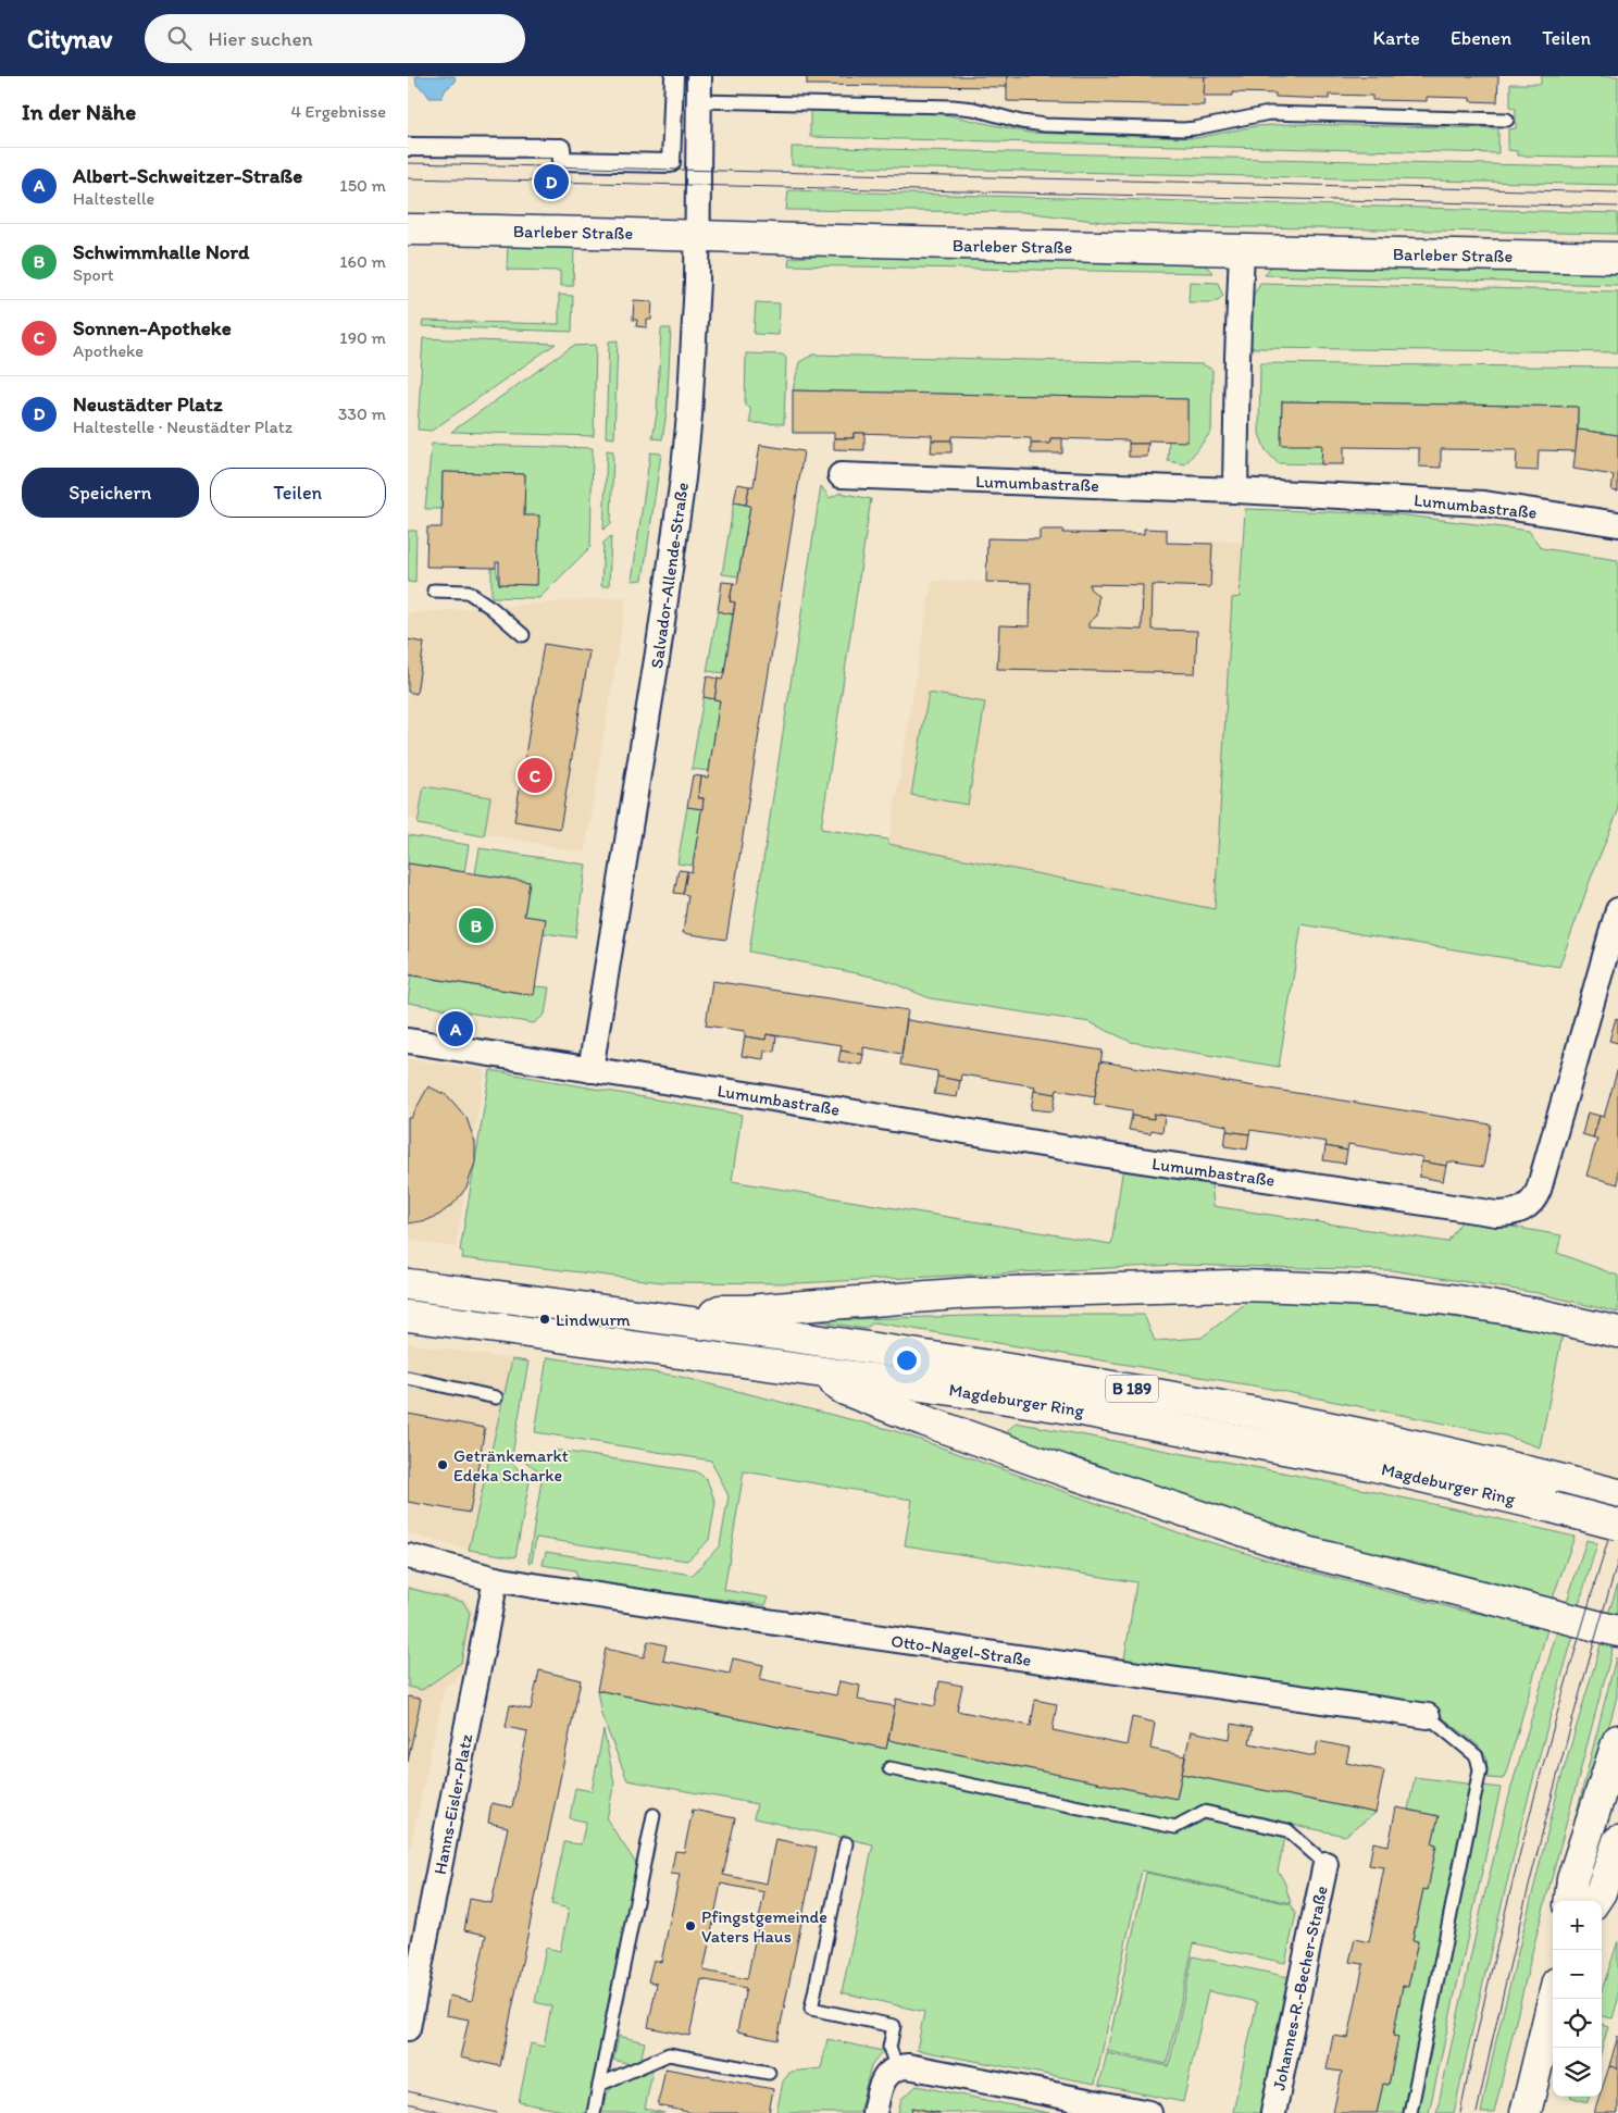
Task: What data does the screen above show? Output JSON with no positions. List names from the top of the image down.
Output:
{
  "streets": {
    "main road": ["Barleber Straße", "B 189", "Magdeburger Ring"],
    "street": [
      "Lumumbastraße",
      "Salvador-Allende-Straße",
      "Otto-Nagel-Straße",
      "Hanns-Eisler-Platz",
      "Johannes-R.-Becher-Straße"
    ]
  },
  "crossings": [
    ["Barleber Straße", "Salvador-Allende-Straße"],
    ["Lumumbastraße", "Salvador-Allende-Straße"],
    ["Otto-Nagel-Straße", "Hanns-Eisler-Platz"]
  ],
  "places": ["Lindwurm", "Getränkemarkt Edeka Scharke", "Pfingstgemeinde Vaters Haus"],
  "page": {
    "header": "Citynav",
    "search": "Hier suchen",
    "nav": ["Karte", "Ebenen", "Teilen"],
    "heading": ["In der Nähe", "4 Ergebnisse"],
    "list": [
      {
        "mark": "A",
        "name": "Albert-Schweitzer-Straße",
        "note": "Haltestelle",
        "value": "150 m"
      },
      {
        "mark": "B",
        "name": "Schwimmhalle Nord",
        "note": "Sport",
        "value": "160 m"
      },
      {
        "mark": "C",
        "name": "Sonnen-Apotheke",
        "note": "Apotheke",
        "value": "190 m"
      },
      {
        "mark": "D",
        "name": "Neustädter Platz",
        "note": "Haltestelle · Neustädter Platz",
        "value": "330 m"
      }
    ],
    "pins": [
      "D",
      "C",
      "B",
      "A"
    ],
    "buttons": ["Speichern", "Teilen"],
    "map_buttons": ["+", "−"]
  }
}
